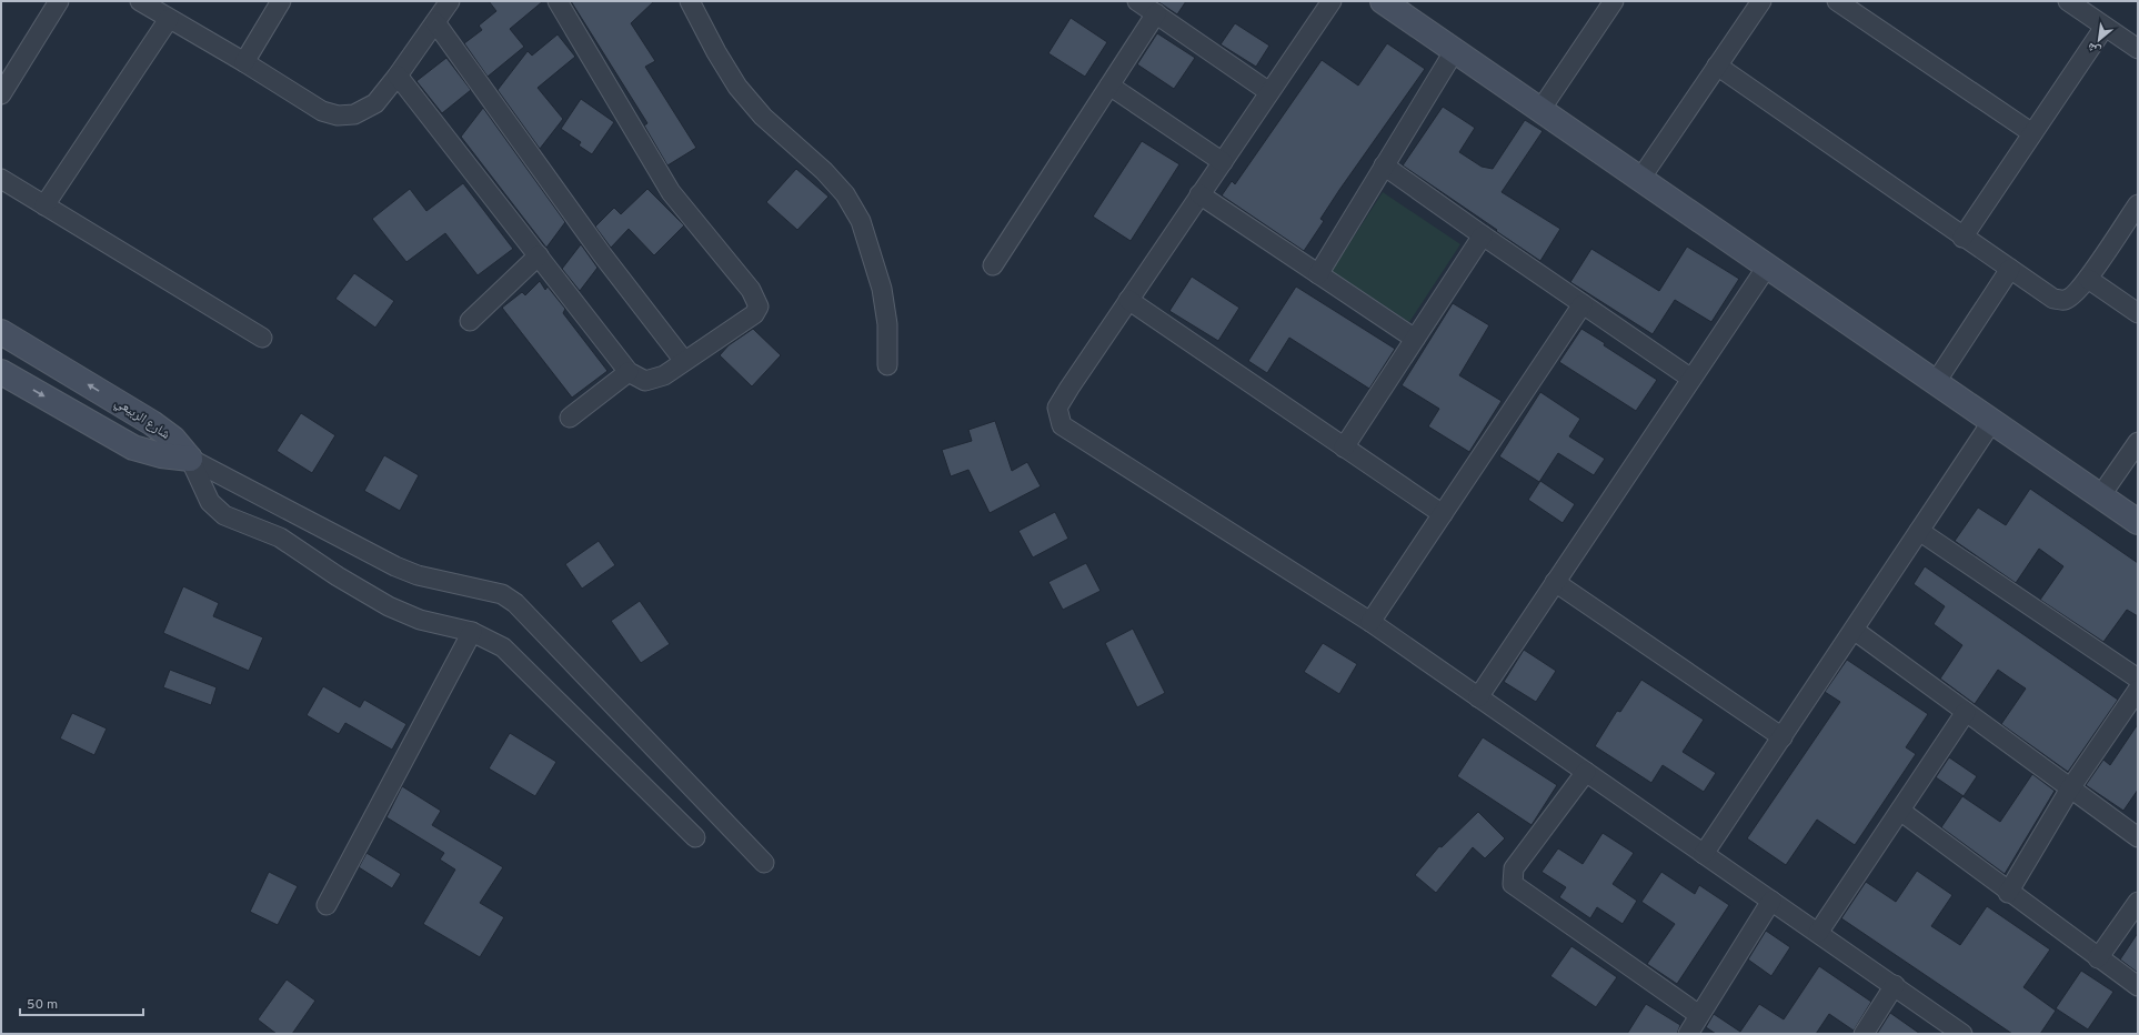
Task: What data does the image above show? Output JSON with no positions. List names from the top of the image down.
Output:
{
  "streets": {
    "street": ["شارع الربيعي"]
  },
  "scale_bar": "50 m",
  "north": "bottom left"
}
